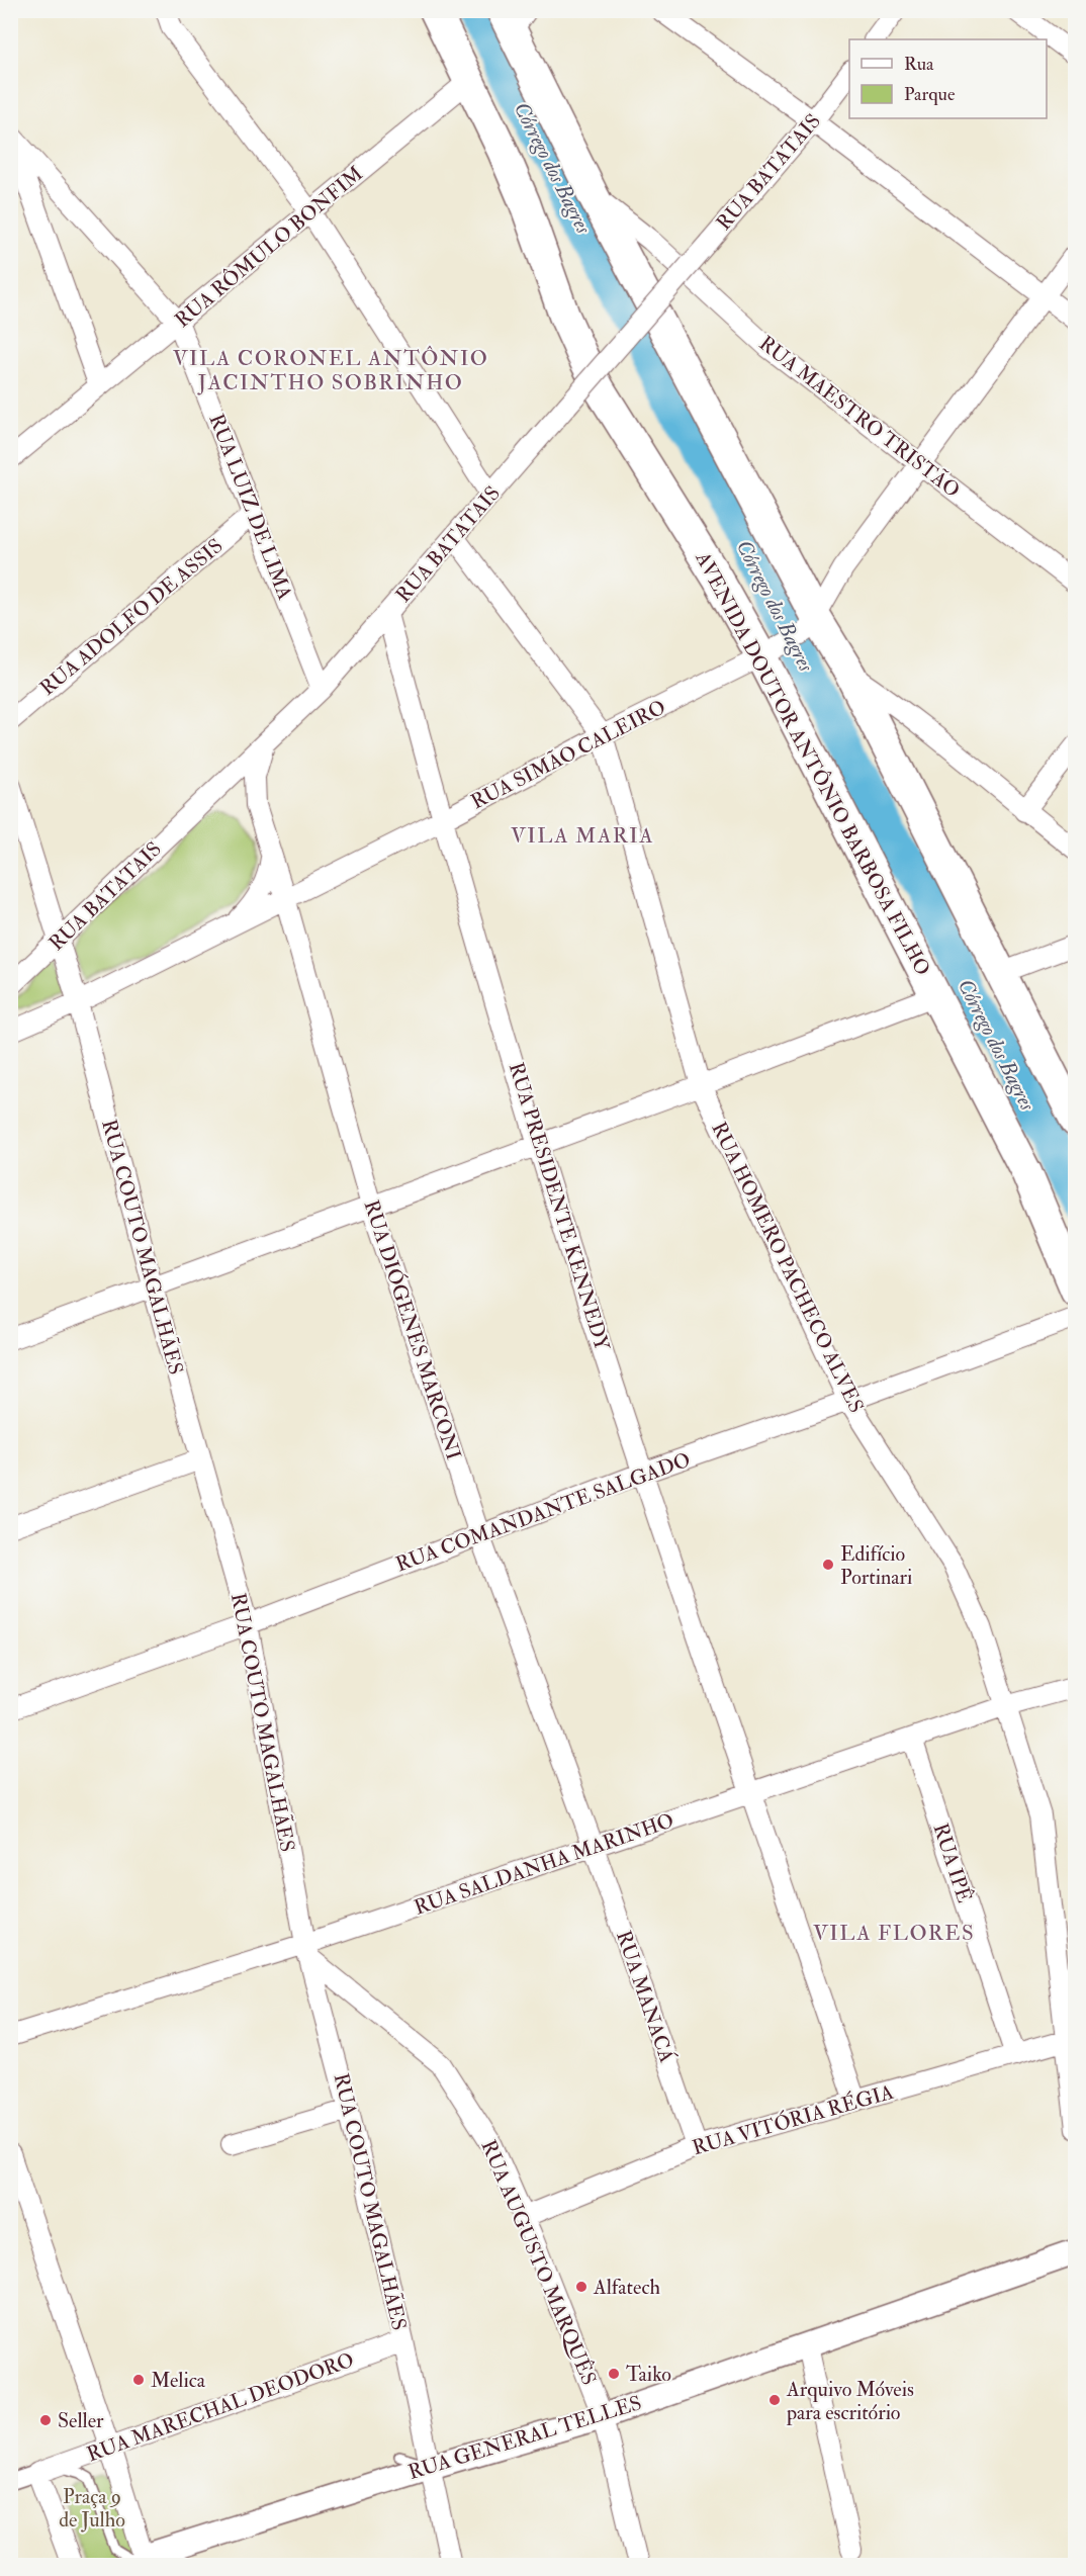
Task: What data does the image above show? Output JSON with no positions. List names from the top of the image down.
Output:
{
  "streets": {
    "main road": ["AVENIDA DOUTOR ANTÔNIO BARBOSA FILHO"],
    "street": [
      "RUA BATATAIS",
      "RUA RÔMULO BONFIM",
      "RUA MAESTRO TRISTÃO",
      "RUA LUIZ DE LIMA",
      "RUA ADOLFO DE ASSIS",
      "RUA SIMÃO CALEIRO",
      "RUA PRESIDENTE KENNEDY",
      "RUA COUTO MAGALHÃES",
      "RUA HOMERO PACHECO ALVES",
      "RUA DIÓGENES MARCONI",
      "RUA COMANDANTE SALGADO",
      "RUA IPÊ",
      "RUA SALDANHA MARINHO",
      "RUA MANACÁ",
      "RUA VITÓRIA RÉGIA",
      "RUA AUGUSTO MARQUÊS",
      "RUA MARECHAL DEODORO",
      "RUA GENERAL TELLES"
    ]
  },
  "crossings": [
    ["RUA BATATAIS", "RUA LUIZ DE LIMA"],
    ["RUA BATATAIS", "RUA PRESIDENTE KENNEDY"],
    ["RUA BATATAIS", "RUA COUTO MAGALHÃES"],
    ["RUA BATATAIS", "RUA HOMERO PACHECO ALVES"],
    ["RUA BATATAIS", "RUA DIÓGENES MARCONI"],
    ["RUA RÔMULO BONFIM", "RUA LUIZ DE LIMA"],
    ["RUA RÔMULO BONFIM", "AVENIDA DOUTOR ANTÔNIO BARBOSA FILHO"],
    ["RUA LUIZ DE LIMA", "RUA ADOLFO DE ASSIS"],
    ["RUA SIMÃO CALEIRO", "AVENIDA DOUTOR ANTÔNIO BARBOSA FILHO"],
    ["RUA SIMÃO CALEIRO", "RUA PRESIDENTE KENNEDY"],
    ["RUA SIMÃO CALEIRO", "RUA COUTO MAGALHÃES"],
    ["RUA SIMÃO CALEIRO", "RUA HOMERO PACHECO ALVES"],
    ["RUA SIMÃO CALEIRO", "RUA DIÓGENES MARCONI"],
    ["RUA PRESIDENTE KENNEDY", "RUA COMANDANTE SALGADO"],
    ["RUA PRESIDENTE KENNEDY", "RUA SALDANHA MARINHO"],
    ["RUA PRESIDENTE KENNEDY", "RUA VITÓRIA RÉGIA"],
    ["RUA COUTO MAGALHÃES", "RUA COMANDANTE SALGADO"],
    ["RUA COUTO MAGALHÃES", "RUA SALDANHA MARINHO"],
    ["RUA COUTO MAGALHÃES", "RUA AUGUSTO MARQUÊS"],
    ["RUA COUTO MAGALHÃES", "RUA MARECHAL DEODORO"],
    ["RUA COUTO MAGALHÃES", "RUA GENERAL TELLES"],
    ["RUA HOMERO PACHECO ALVES", "RUA COMANDANTE SALGADO"],
    ["RUA HOMERO PACHECO ALVES", "RUA SALDANHA MARINHO"],
    ["RUA HOMERO PACHECO ALVES", "RUA VITÓRIA RÉGIA"],
    ["RUA DIÓGENES MARCONI", "RUA COMANDANTE SALGADO"],
    ["RUA DIÓGENES MARCONI", "RUA SALDANHA MARINHO"],
    ["RUA DIÓGENES MARCONI", "RUA MANACÁ"],
    ["RUA IPÊ", "RUA SALDANHA MARINHO"],
    ["RUA IPÊ", "RUA VITÓRIA RÉGIA"],
    ["RUA SALDANHA MARINHO", "RUA MANACÁ"],
    ["RUA SALDANHA MARINHO", "RUA AUGUSTO MARQUÊS"],
    ["RUA MANACÁ", "RUA VITÓRIA RÉGIA"],
    ["RUA VITÓRIA RÉGIA", "RUA AUGUSTO MARQUÊS"],
    ["RUA AUGUSTO MARQUÊS", "RUA GENERAL TELLES"]
  ],
  "districts": ["VILA CORONEL ANTÔNIO JACINTHO SOBRINHO", "VILA MARIA", "VILA FLORES"],
  "water": ["Córrego dos Bagres"],
  "parks": ["Praça 9 de Julho"],
  "places": [
    "Edifício Portinari",
    "Alfatech",
    "Taiko",
    "Melica",
    "Arquivo Móveis para escritório",
    "Seller"
  ],
  "legend": ["Rua", "Parque"]
}
